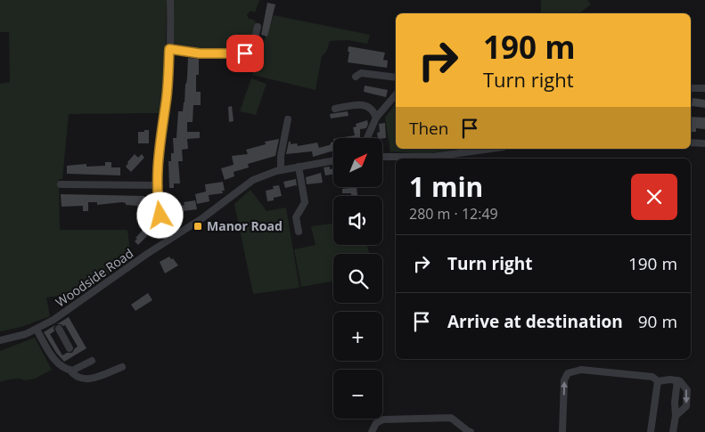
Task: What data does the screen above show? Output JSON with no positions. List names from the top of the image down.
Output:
{
  "streets": {
    "street": ["Woodside Road"]
  },
  "places": {
    "transit": ["Manor Road"]
  },
  "north": "top right",
  "page": {
    "turn": ["190 m", "Turn right"],
    "then": "Then",
    "map_buttons": ["+", "−"],
    "heading": ["1 min", "280 m · 12:49"],
    "list": [
      {
        "name": "Turn right",
        "value": "190 m"
      },
      {
        "name": "Arrive at destination",
        "value": "90 m"
      }
    ]
  }
}
